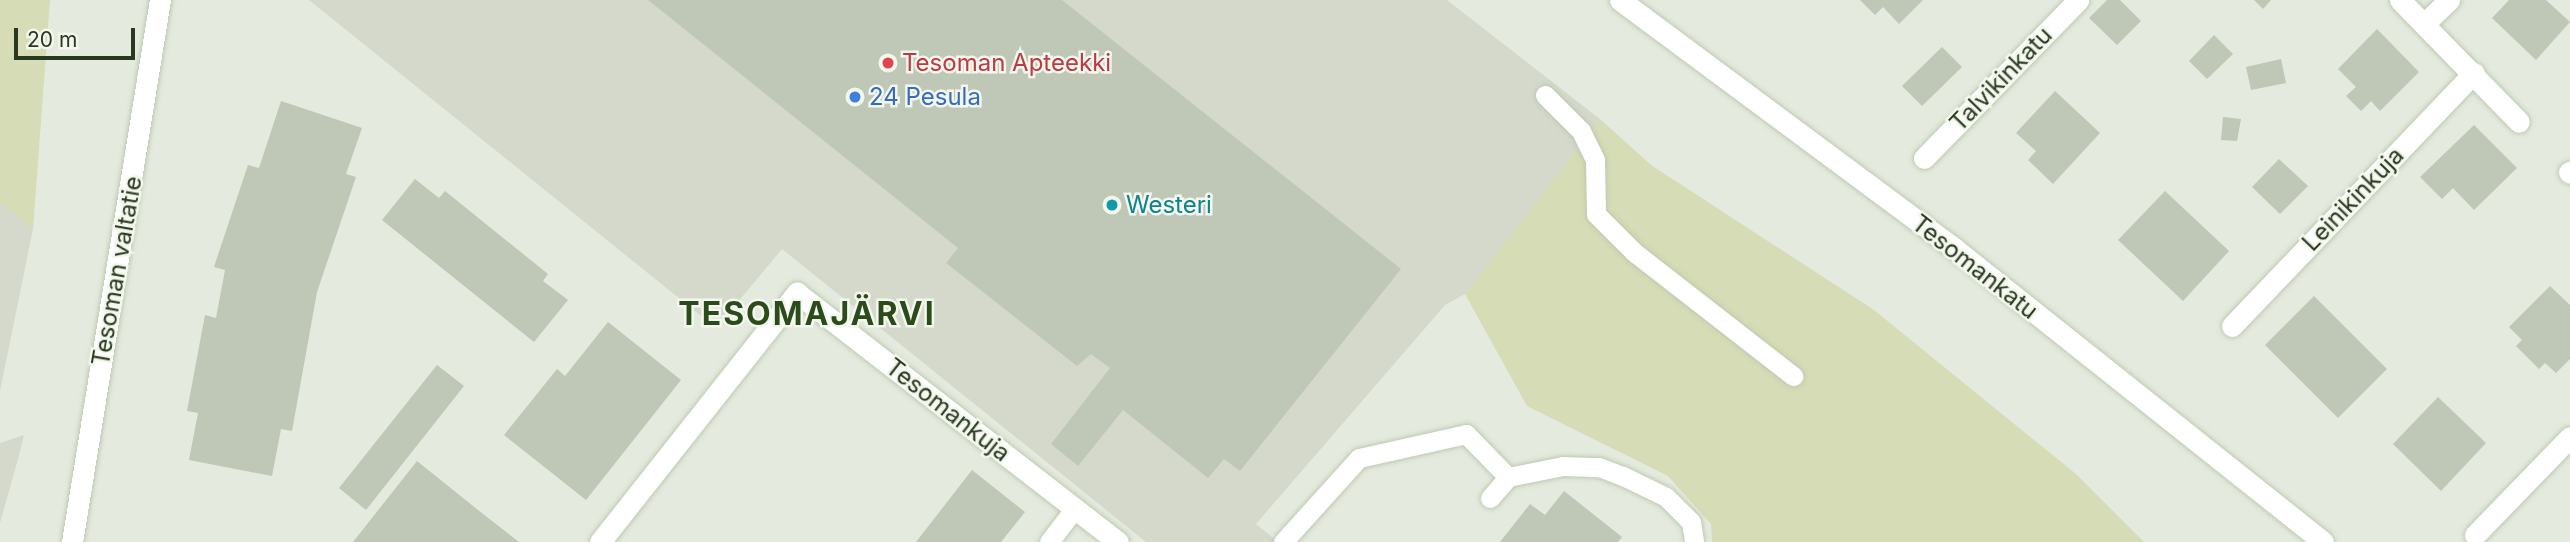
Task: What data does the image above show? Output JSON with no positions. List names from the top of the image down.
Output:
{
  "streets": {
    "street": [
      "Talvikinkatu",
      "Leinikinkuja",
      "Tesomankatu",
      "Tesoman valtatie",
      "Tesomankuja"
    ]
  },
  "districts": ["TESOMAJÄRVI"],
  "places": ["Tesoman Apteekki", "24 Pesula", "Westeri"],
  "scale_bar": "20 m"
}
